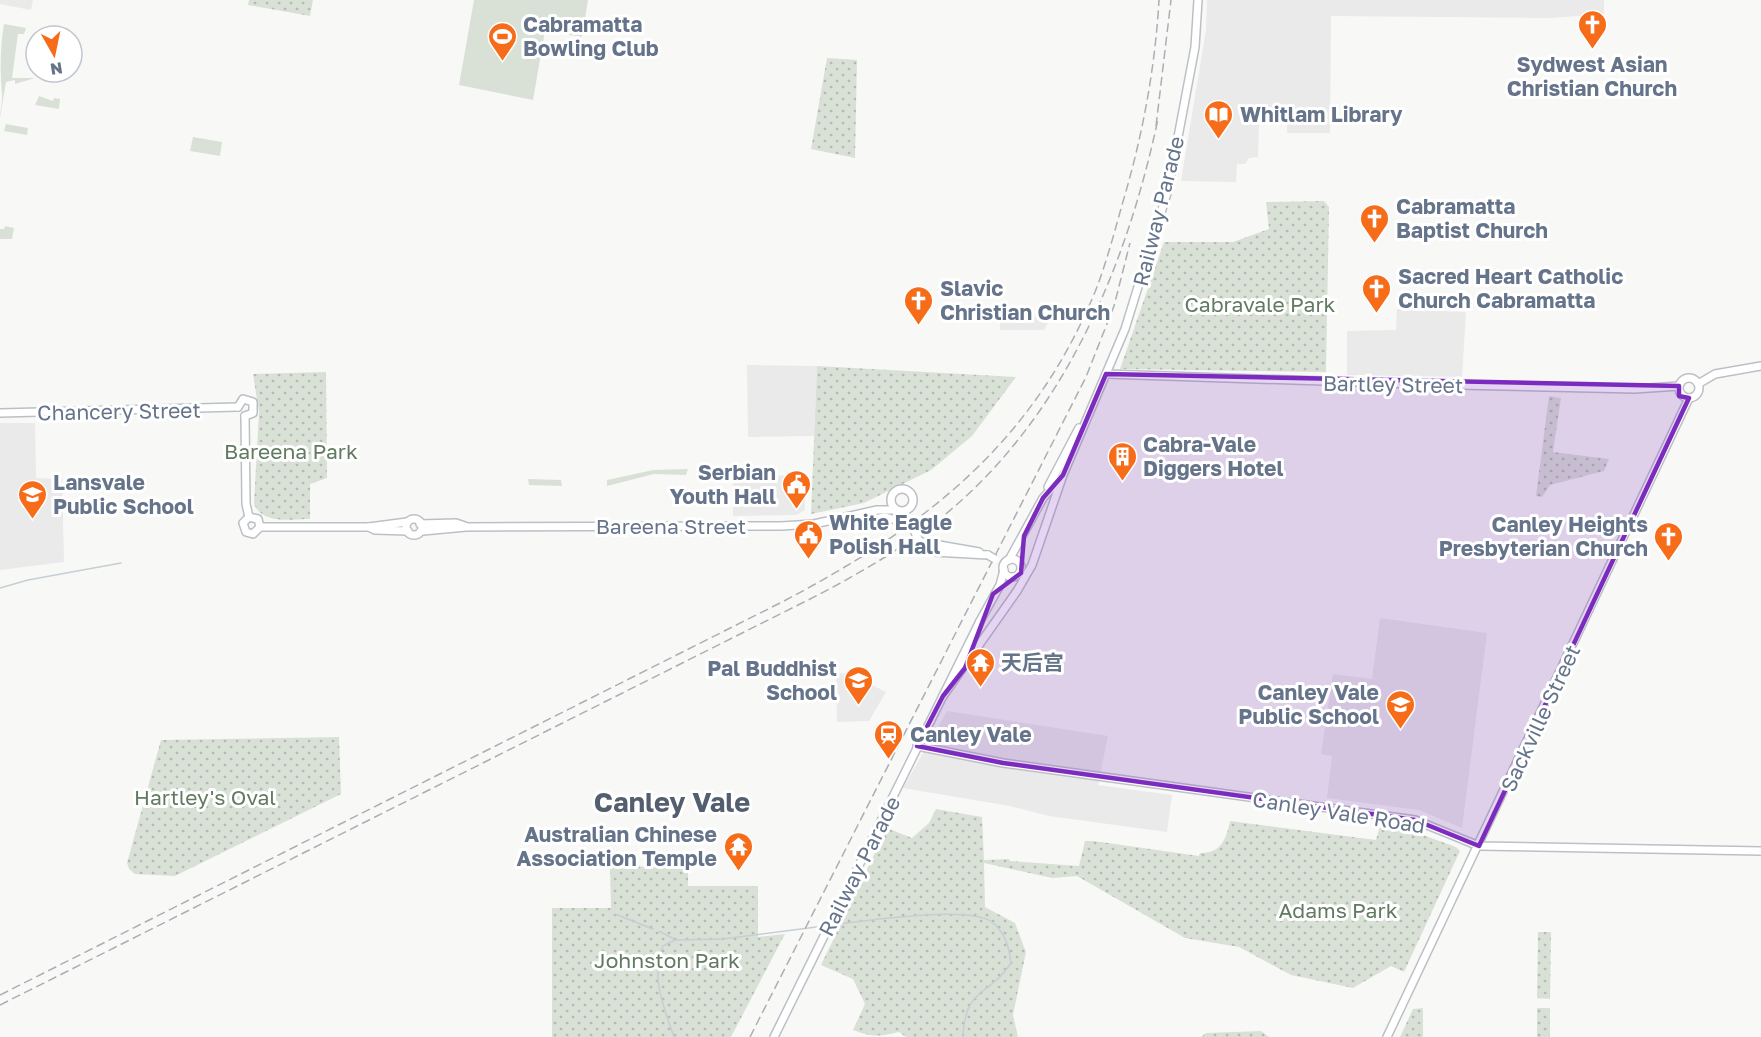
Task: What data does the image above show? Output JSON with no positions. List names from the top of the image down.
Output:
{
  "streets": {
    "main road": [
      "Railway Parade",
      "Bartley Street",
      "Chancery Street",
      "Bareena Street",
      "Sackville Street",
      "Canley Vale Road"
    ]
  },
  "crossings": [
    ["Railway Parade", "Bartley Street"],
    ["Railway Parade", "Canley Vale Road"],
    ["Bartley Street", "Sackville Street"],
    ["Sackville Street", "Canley Vale Road"]
  ],
  "districts": ["Canley Vale"],
  "parks": [
    "Cabravale Park",
    "Bareena Park",
    "Hartley's Oval",
    "Adams Park",
    "Johnston Park"
  ],
  "places": {
    "church": [
      "Sydwest Asian Christian Church",
      "Cabramatta Baptist Church",
      "Sacred Heart Catholic Church Cabramatta",
      "Slavic Christian Church",
      "Canley Heights Presbyterian Church"
    ],
    "sports": ["Cabramatta Bowling Club"],
    "library": ["Whitlam Library"],
    "building": ["Cabra-Vale Diggers Hotel"],
    "public building": ["Serbian Youth Hall", "White Eagle Polish Hall"],
    "school or university": ["Lansvale Public School", "Pal Buddhist School", "Canley Vale Public School"],
    "temple": ["天后宫", "Australian Chinese Association Temple"],
    "station": ["Canley Vale"]
  },
  "north": "bottom"
}
